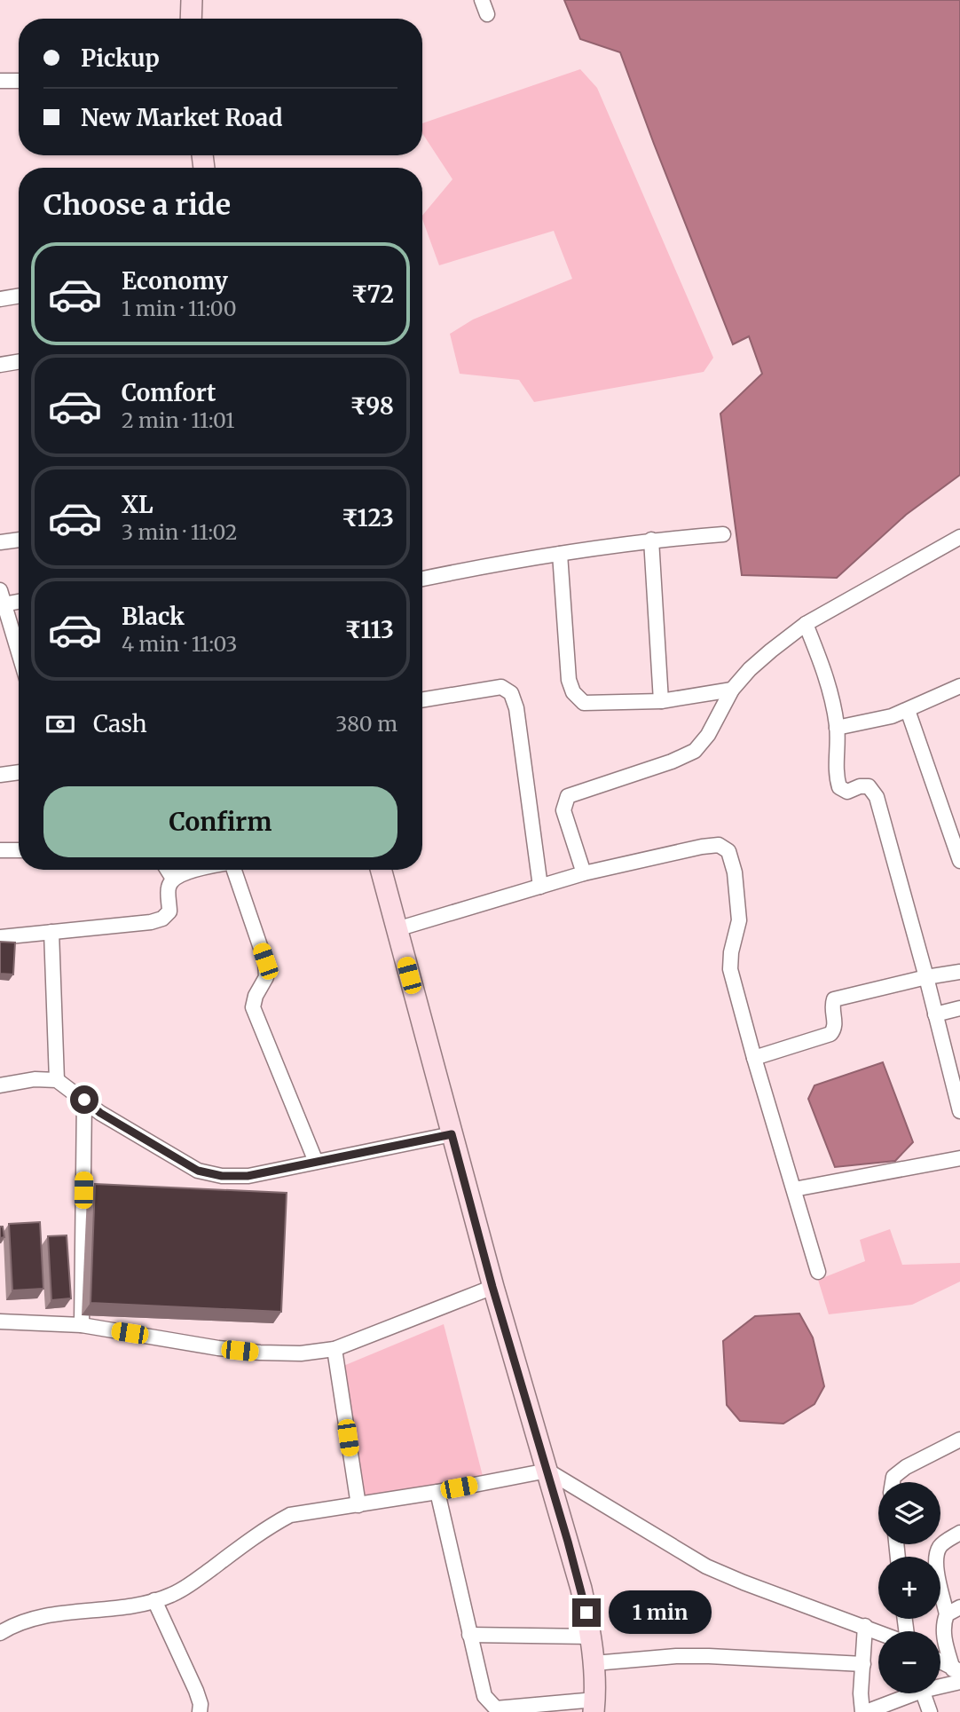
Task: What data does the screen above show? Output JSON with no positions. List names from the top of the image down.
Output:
{
  "page": {
    "banner": ["Pickup", "New Market Road"],
    "heading": "Choose a ride",
    "list": [
      {
        "name": "Economy",
        "note": "1 min · 11:00",
        "value": "₹72"
      },
      {
        "name": "Comfort",
        "note": "2 min · 11:01",
        "value": "₹98"
      },
      {
        "name": "XL",
        "note": "3 min · 11:02",
        "value": "₹123"
      },
      {
        "name": "Black",
        "note": "4 min · 11:03",
        "value": "₹113"
      }
    ],
    "pay": ["Cash", "380 m"],
    "buttons": "Confirm",
    "map_buttons": ["+", "−"],
    "bubble": "1 min"
  }
}
